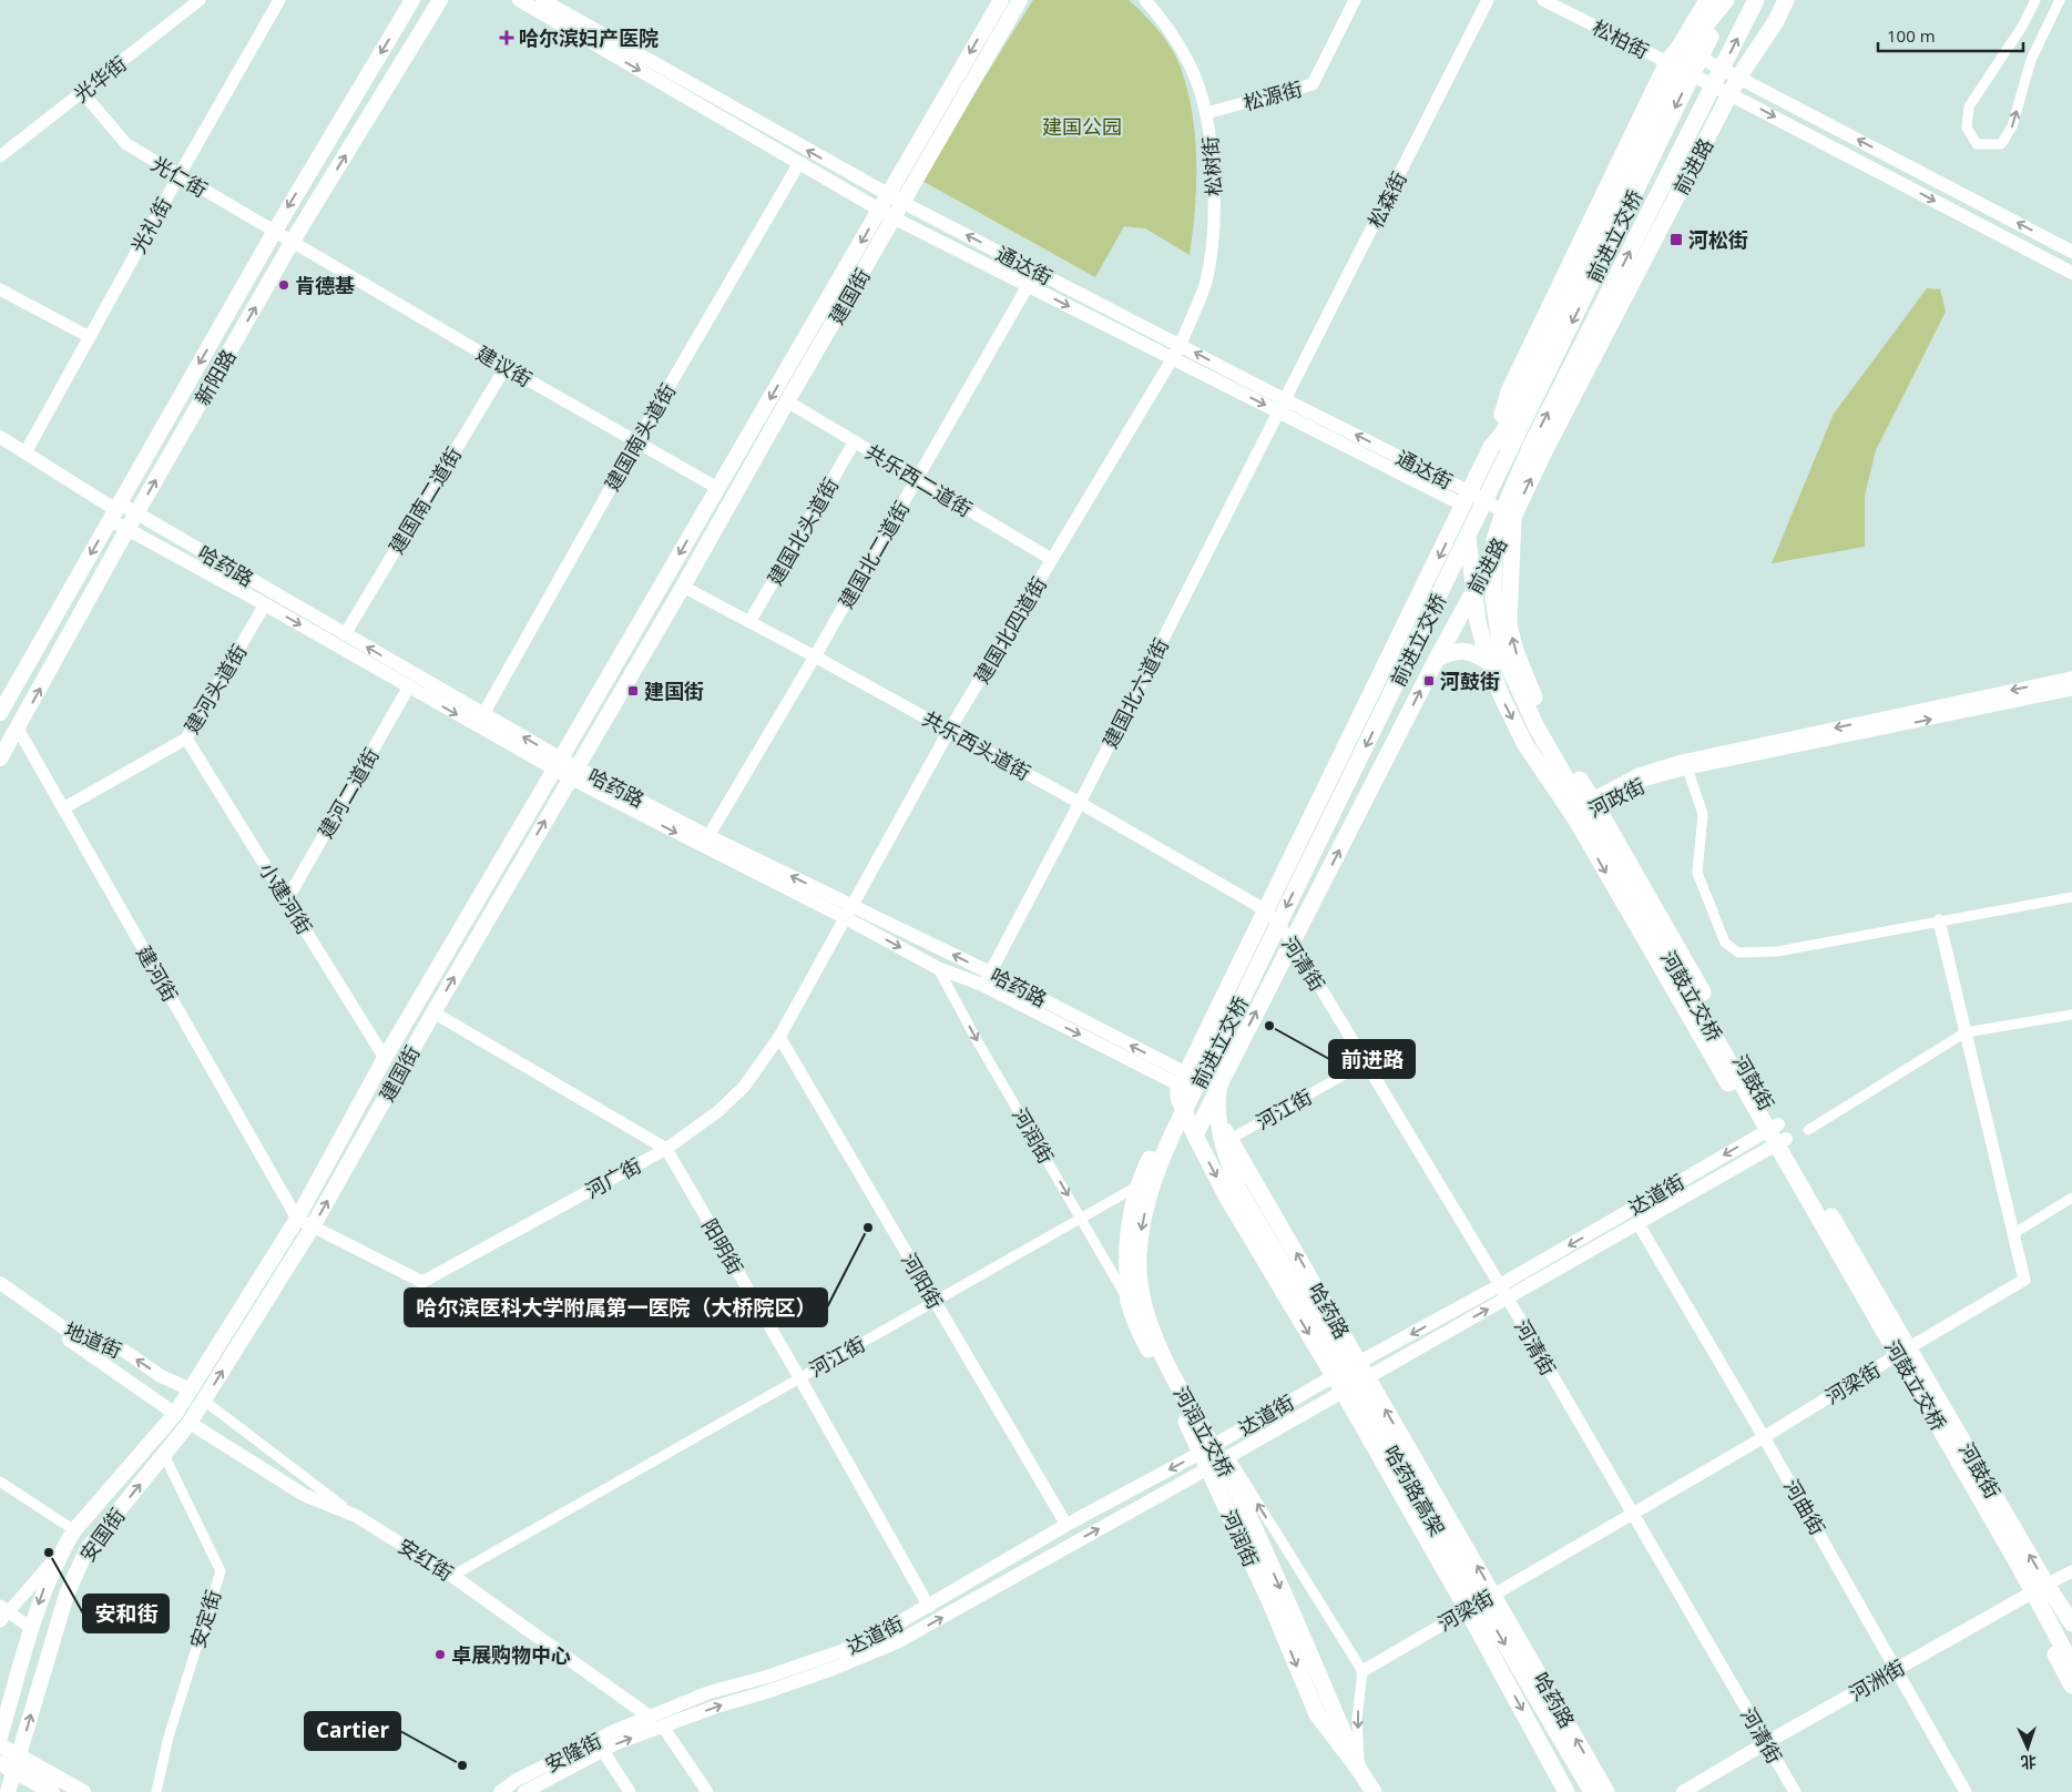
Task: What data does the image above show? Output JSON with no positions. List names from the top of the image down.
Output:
{
  "streets": {
    "highway": [
      "前进路",
      "前进立交桥",
      "哈药路",
      "河鼓立交桥",
      "河鼓街",
      "河润街",
      "河润立交桥",
      "哈药路高架"
    ],
    "main road": [
      "通达街",
      "建国街",
      "新阳路",
      "达道街",
      "地道街",
      "安国街",
      "安红街",
      "河洲街",
      "安隆街"
    ],
    "street": [
      "松柏街",
      "光华街",
      "松源街",
      "松树街",
      "光仁街",
      "松森街",
      "光礼街",
      "建议街",
      "建国南头道街",
      "共乐西二道街",
      "建国南二道街",
      "建国北头道街",
      "建国北二道街",
      "建国北四道街",
      "建河头道街",
      "建国北六道街",
      "共乐西头道街",
      "建河二道街",
      "河政街",
      "小建河街",
      "河清街",
      "建河街",
      "河江街",
      "河广街",
      "阳明街",
      "河阳街",
      "河梁街",
      "河曲街",
      "安定街"
    ]
  },
  "crossings": [
    ["光华街", "光仁街"],
    ["松源街", "松树街"],
    ["松树街", "通达街"],
    ["松树街", "建国北四道街"],
    ["前进路", "通达街"],
    ["前进路", "哈药路"],
    ["前进路", "河清街"],
    ["前进路", "河鼓街"],
    ["光仁街", "光礼街"],
    ["光仁街", "建议街"],
    ["光仁街", "新阳路"],
    ["松森街", "通达街"],
    ["松森街", "建国北六道街"],
    ["光礼街", "哈药路"],
    ["前进立交桥", "河鼓立交桥"],
    ["前进立交桥", "河润立交桥"],
    ["前进立交桥", "哈药路高架"],
    ["通达街", "建国街"],
    ["通达街", "建国南头道街"],
    ["通达街", "建国北二道街"],
    ["通达街", "建国北四道街"],
    ["通达街", "建国北六道街"],
    ["通达街", "河鼓街"],
    ["建国街", "建议街"],
    ["建国街", "共乐西二道街"],
    ["建国街", "哈药路"],
    ["建国街", "共乐西头道街"],
    ["建国街", "小建河街"],
    ["建国街", "建河街"],
    ["建国街", "河广街"],
    ["建国街", "阳明街"],
    ["建国街", "地道街"],
    ["建国街", "安国街"],
    ["建国街", "安红街"],
    ["建议街", "新阳路"],
    ["建议街", "建国南头道街"],
    ["建议街", "建国南二道街"],
    ["新阳路", "哈药路"],
    ["新阳路", "建河街"],
    ["建国南头道街", "哈药路"],
    ["共乐西二道街", "建国北头道街"],
    ["共乐西二道街", "建国北二道街"],
    ["共乐西二道街", "建国北四道街"],
    ["建国南二道街", "哈药路"],
    ["建国北头道街", "共乐西头道街"],
    ["建国北二道街", "哈药路"],
    ["建国北二道街", "共乐西头道街"],
    ["哈药路", "建国北四道街"],
    ["哈药路", "建河头道街"],
    ["哈药路", "建国北六道街"],
    ["哈药路", "建河二道街"],
    ["哈药路", "河江街"],
    ["哈药路", "河润街"],
    ["哈药路", "河广街"],
    ["哈药路", "达道街"],
    ["哈药路", "河梁街"],
    ["建国北四道街", "共乐西头道街"],
    ["建国北四道街", "河广街"],
    ["建河头道街", "小建河街"],
    ["建河头道街", "建河街"],
    ["建国北六道街", "共乐西头道街"],
    ["共乐西头道街", "河清街"],
    ["建河二道街", "小建河街"],
    ["河政街", "河鼓街"],
    ["河清街", "河江街"],
    ["河清街", "达道街"],
    ["河清街", "河梁街"],
    ["河清街", "河洲街"],
    ["建河街", "河广街"],
    ["河鼓街", "达道街"],
    ["河鼓街", "河梁街"],
    ["河鼓街", "河洲街"],
    ["河江街", "河润街"],
    ["河江街", "阳明街"],
    ["河江街", "河阳街"],
    ["河江街", "安红街"],
    ["河润街", "达道街"],
    ["河润街", "河梁街"],
    ["河润街", "河润立交桥"],
    ["河广街", "阳明街"],
    ["河广街", "河阳街"],
    ["达道街", "阳明街"],
    ["达道街", "河阳街"],
    ["达道街", "安红街"],
    ["达道街", "安隆街"],
    ["河梁街", "河曲街"],
    ["河曲街", "河洲街"],
    ["安国街", "安红街"],
    ["安国街", "安定街"],
    ["安红街", "安隆街"]
  ],
  "one_way": ["河润立交桥", "哈药路高架"],
  "parks": ["建国公园"],
  "places": {
    "health": ["哈尔滨妇产医院"],
    "transit": ["河松街", "河鼓街", "建国街"],
    "other": [
      "肯德基",
      "前进路",
      "哈尔滨医科大学附属第一医院（大桥院区）",
      "安和街",
      "卓展购物中心",
      "Cartier"
    ]
  },
  "scale_bar": "100 m",
  "north": "bottom"
}
